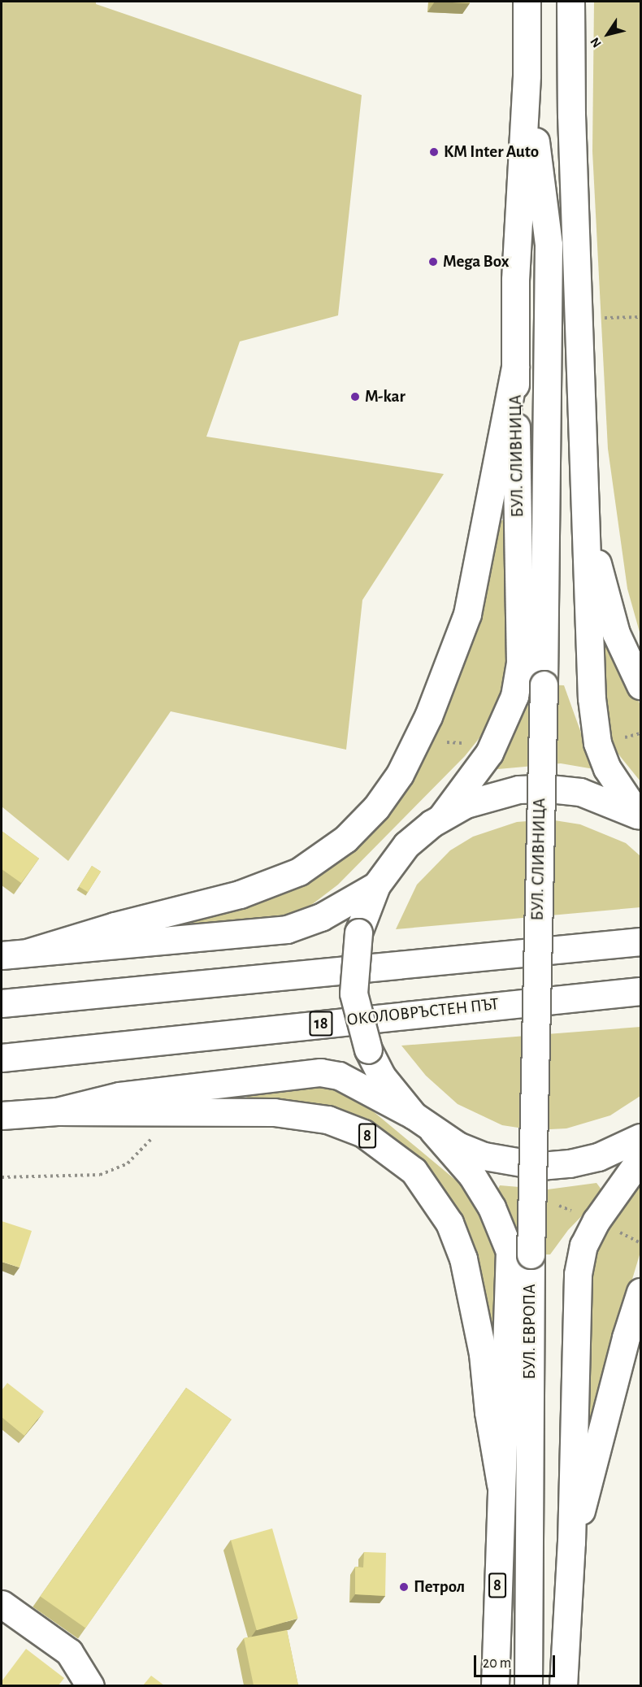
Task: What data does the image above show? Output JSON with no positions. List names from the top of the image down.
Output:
{
  "streets": {
    "main road": [
      "БУЛ. СЛИВНИЦА",
      "ОКОЛОВРЪСТЕН ПЪТ",
      "18",
      "8",
      "БУЛ. ЕВРОПА"
    ]
  },
  "crossings": [
    ["БУЛ. СЛИВНИЦА", "БУЛ. ЕВРОПА"],
    ["8", "БУЛ. ЕВРОПА"]
  ],
  "places": [
    "KM Inter Auto",
    "Mega Box",
    "M-kar",
    "Петрол"
  ],
  "scale_bar": "20 m",
  "north": "bottom left"
}
